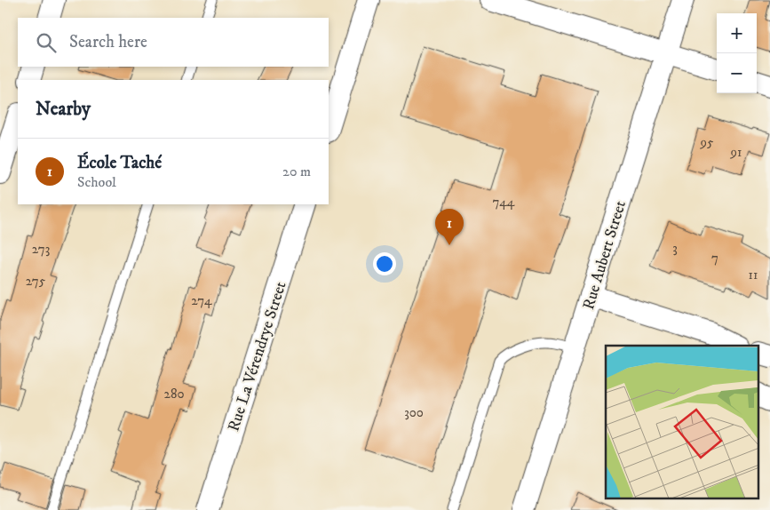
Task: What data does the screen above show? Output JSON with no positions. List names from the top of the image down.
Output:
{
  "streets": {
    "street": ["Rue Aubert Street", "Rue La Vérendrye Street"]
  },
  "house_numbers": [
    "95",
    "91",
    "744",
    "3",
    "273",
    "7",
    "11",
    "275",
    "274",
    "280",
    "300"
  ],
  "page": {
    "map_buttons": ["+", "−"],
    "search": "Search here",
    "heading": "Nearby",
    "list": [
      {
        "mark": "1",
        "name": "École Taché",
        "note": "School",
        "value": "20 m"
      }
    ],
    "pins": "1"
  }
}
